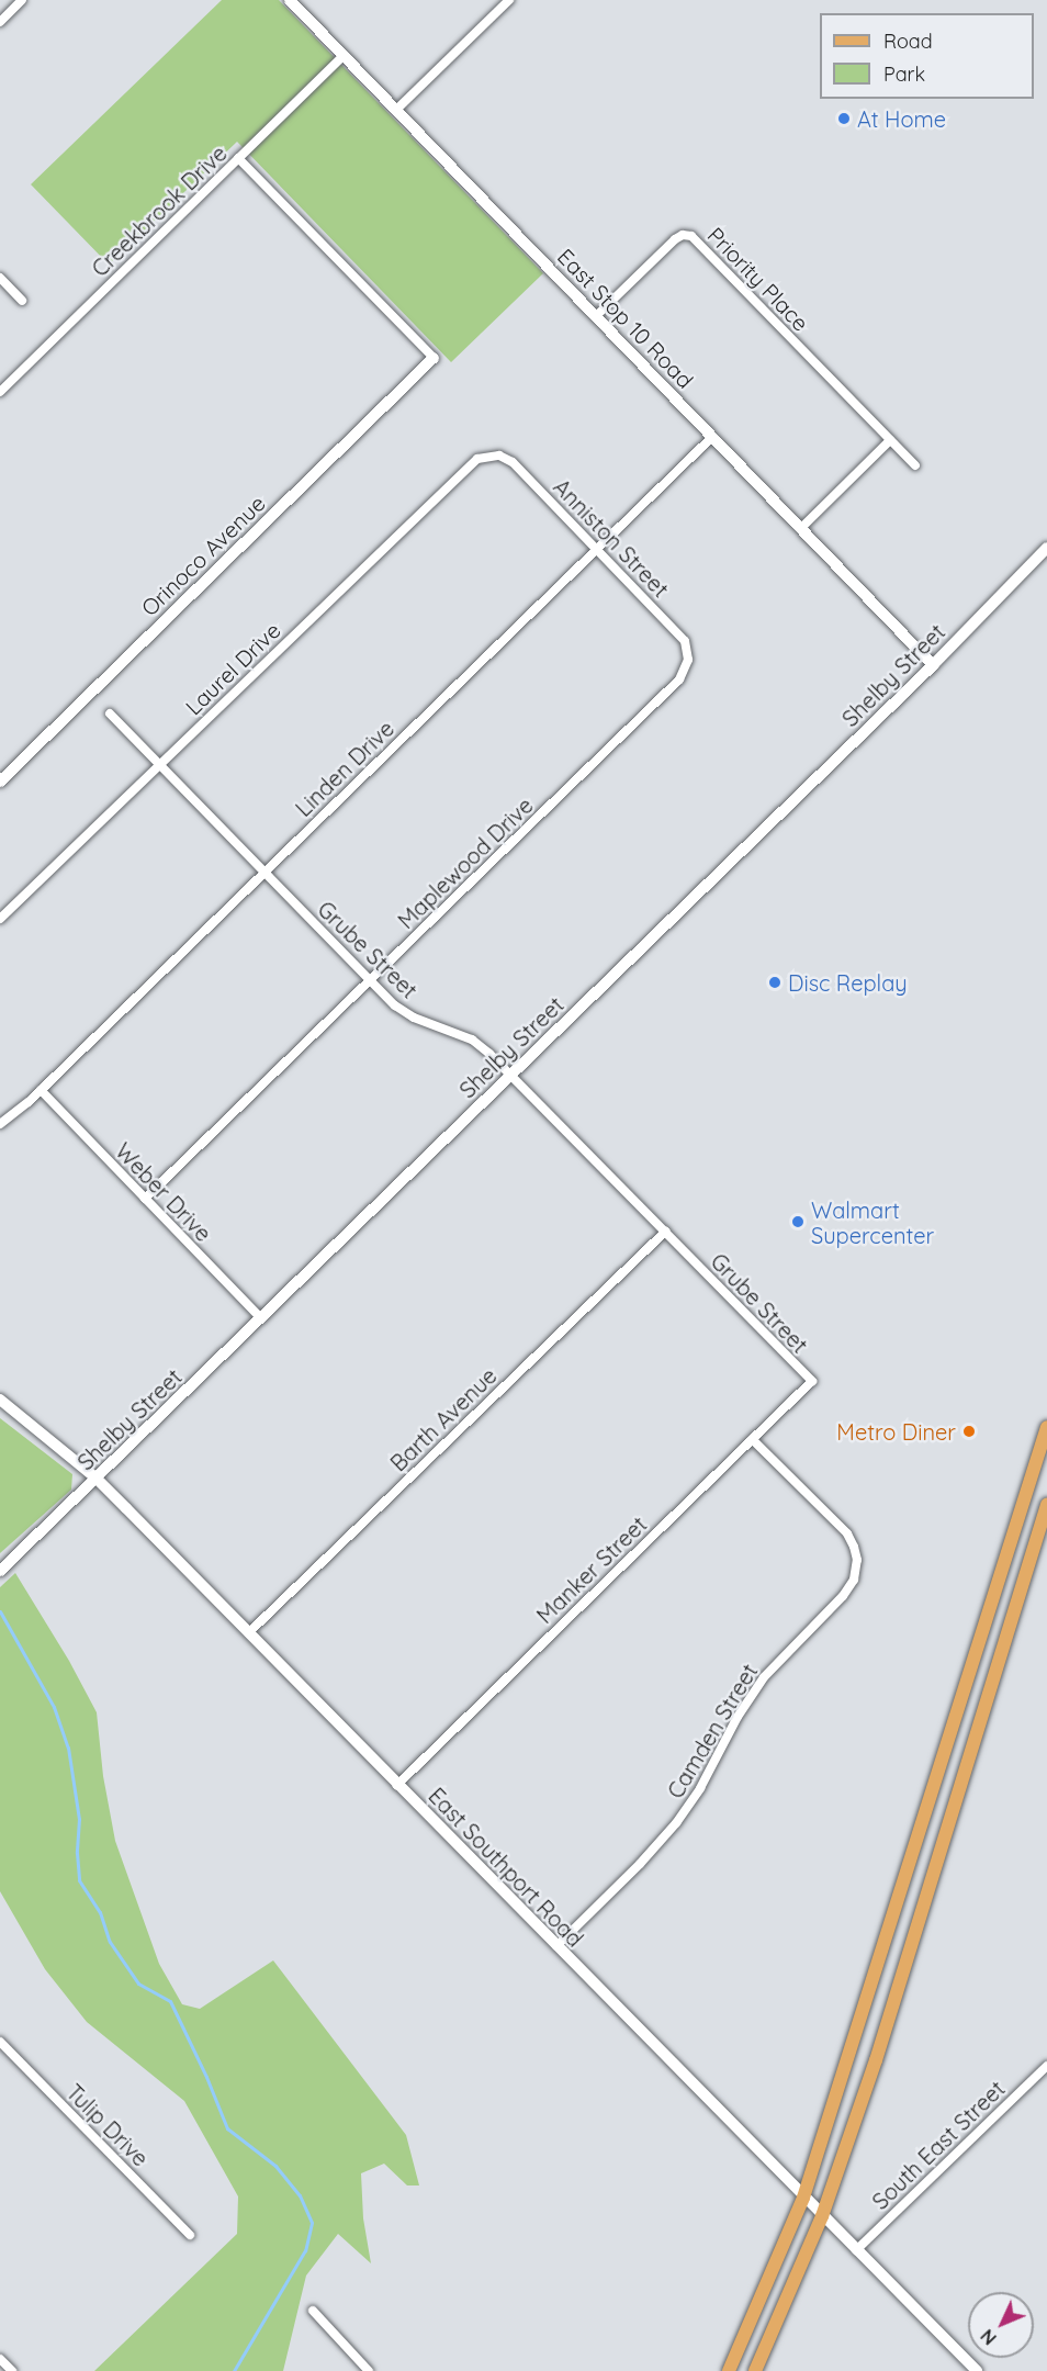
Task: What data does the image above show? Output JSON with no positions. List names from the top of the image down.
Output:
{
  "streets": {
    "street": [
      "Creekbrook Drive",
      "Priority Place",
      "East Stop 10 Road",
      "Anniston Street",
      "Orinoco Avenue",
      "Laurel Drive",
      "Shelby Street",
      "Linden Drive",
      "Maplewood Drive",
      "Grube Street",
      "Weber Drive",
      "Barth Avenue",
      "Manker Street",
      "Camden Street",
      "East Southport Road",
      "Tulip Drive",
      "South East Street"
    ]
  },
  "crossings": [
    ["Creekbrook Drive", "East Stop 10 Road"],
    ["Priority Place", "East Stop 10 Road"],
    ["East Stop 10 Road", "Shelby Street"],
    ["East Stop 10 Road", "Linden Drive"],
    ["Anniston Street", "Laurel Drive"],
    ["Anniston Street", "Linden Drive"],
    ["Anniston Street", "Maplewood Drive"],
    ["Laurel Drive", "Grube Street"],
    ["Shelby Street", "Grube Street"],
    ["Shelby Street", "Weber Drive"],
    ["Shelby Street", "East Southport Road"],
    ["Linden Drive", "Grube Street"],
    ["Linden Drive", "Weber Drive"],
    ["Maplewood Drive", "Grube Street"],
    ["Maplewood Drive", "Weber Drive"],
    ["Grube Street", "Barth Avenue"],
    ["Grube Street", "Manker Street"],
    ["Barth Avenue", "East Southport Road"],
    ["Manker Street", "Camden Street"],
    ["Manker Street", "East Southport Road"],
    ["Camden Street", "East Southport Road"],
    ["East Southport Road", "South East Street"]
  ],
  "places": [
    "At Home",
    "Disc Replay",
    "Walmart Supercenter",
    "Metro Diner"
  ],
  "legend": ["Road", "Park"],
  "north": "bottom left"
}
